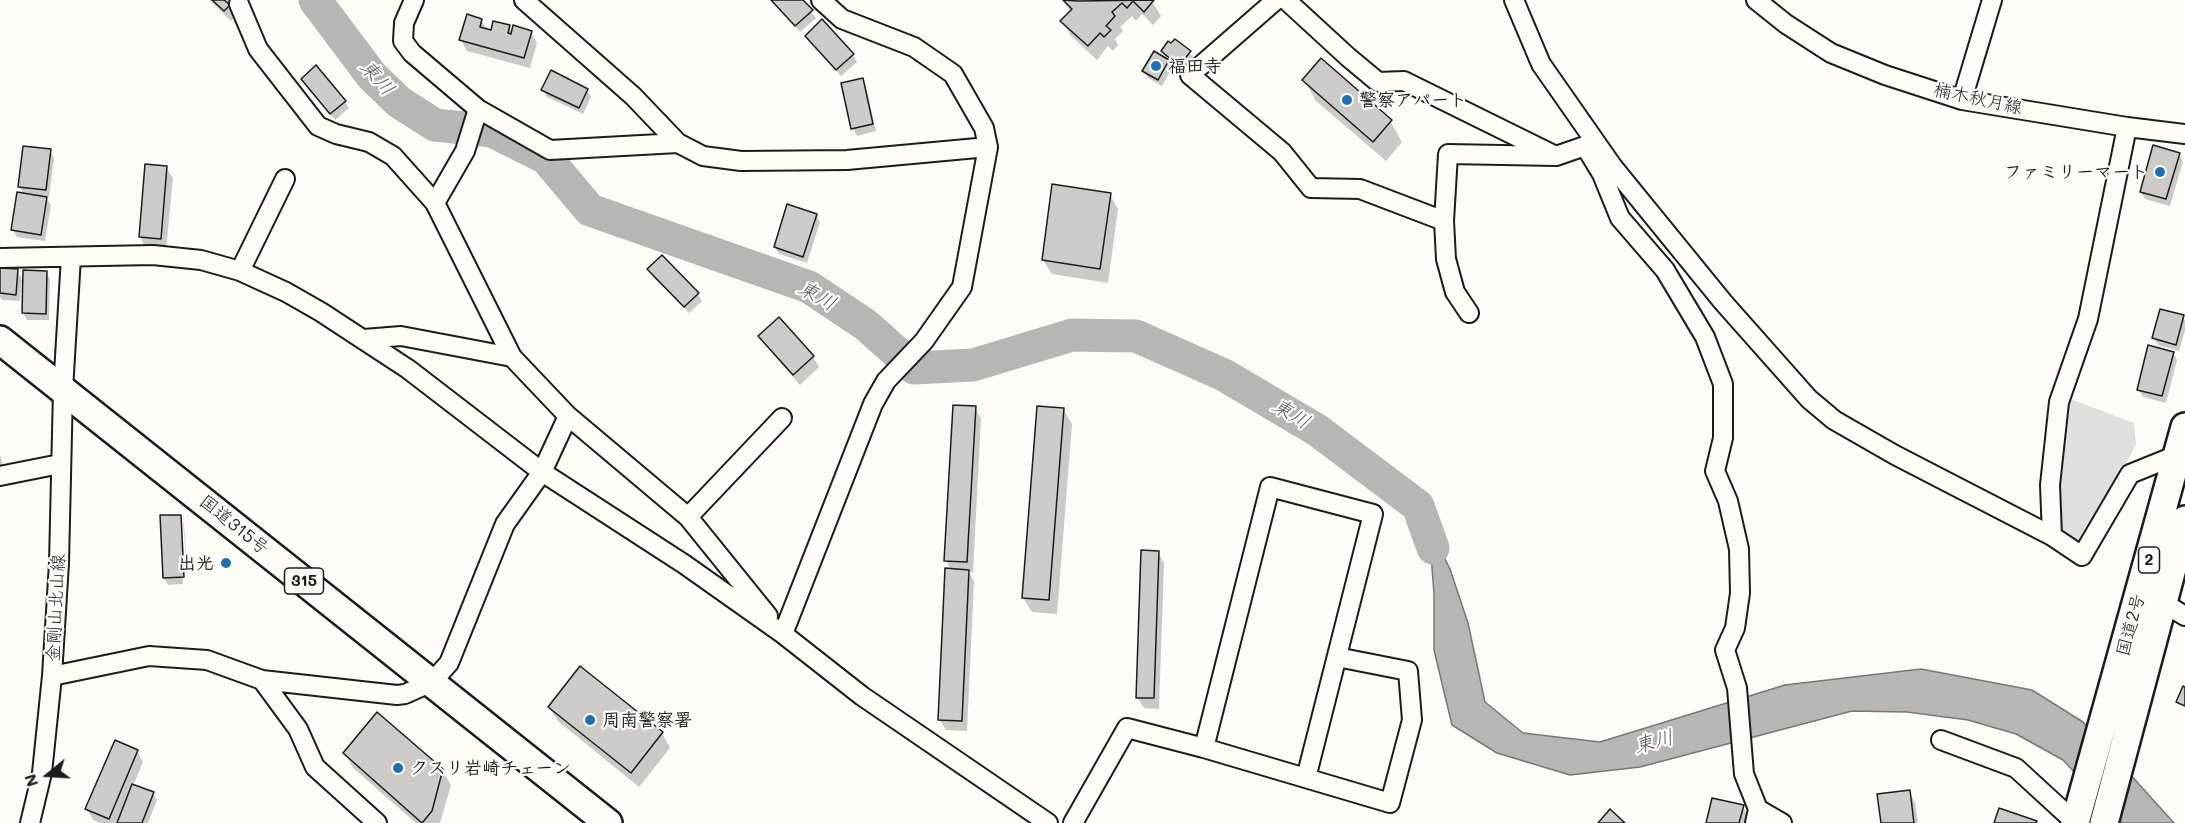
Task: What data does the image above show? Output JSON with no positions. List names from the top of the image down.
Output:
{
  "streets": {
    "highway": [
      "国道315号",
      "2",
      "315",
      "国道2号"
    ],
    "street": ["楠木秋月線", "金剛山北山線"]
  },
  "crossings": [
    ["国道315号", "金剛山北山線"]
  ],
  "water": ["東川"],
  "places": [
    "福田寺",
    "警察アパート",
    "ファミリーマート",
    "出光",
    "周南警察署",
    "クスリ岩崎チェーン"
  ],
  "north": "left"
}
